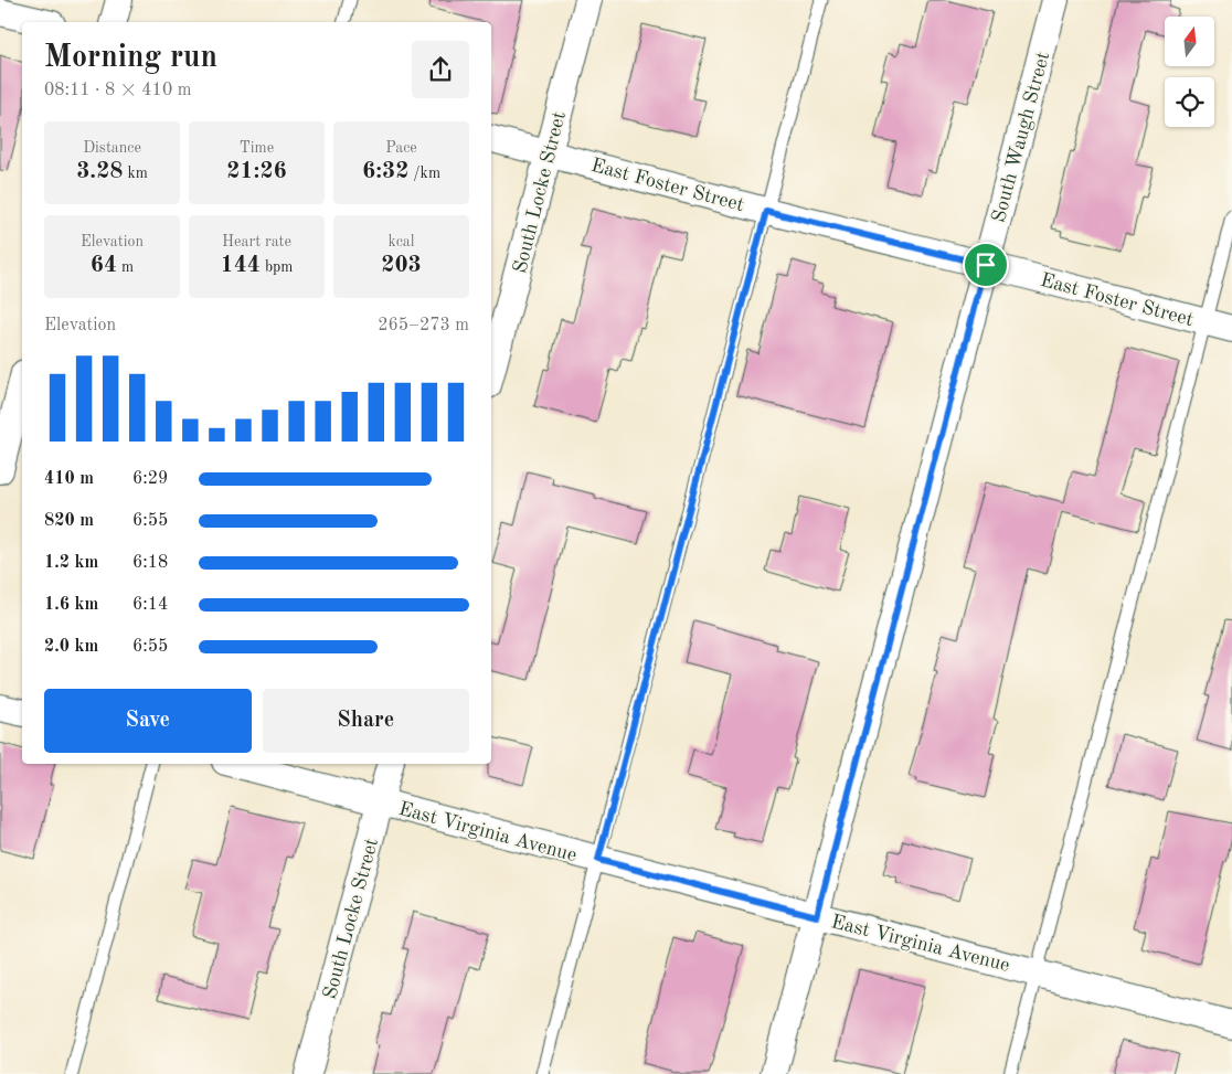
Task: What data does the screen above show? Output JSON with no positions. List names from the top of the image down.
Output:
{
  "streets": {
    "street": [
      "South Waugh Street",
      "East Foster Street",
      "South Locke Street",
      "East Virginia Avenue"
    ]
  },
  "crossings": [
    ["South Waugh Street", "East Foster Street"],
    ["South Waugh Street", "East Virginia Avenue"],
    ["East Foster Street", "South Locke Street"],
    ["South Locke Street", "East Virginia Avenue"]
  ],
  "north": "top",
  "page": {
    "heading": ["Morning run", "08:11 · 8 × 410 m"],
    "stats": [
      ["Distance", "3.28 km"],
      ["Time", "21:26"],
      ["Pace", "6:32 /km"],
      ["Elevation", "64 m"],
      ["Heart rate", "144 bpm"],
      ["kcal", "203"]
    ],
    "chart": ["Elevation", "265–273 m"],
    "list": [
      {
        "name": "410 m",
        "note": "6:29"
      },
      {
        "name": "820 m",
        "note": "6:55"
      },
      {
        "name": "1.2 km",
        "note": "6:18"
      },
      {
        "name": "1.6 km",
        "note": "6:14"
      },
      {
        "name": "2.0 km",
        "note": "6:55"
      }
    ],
    "buttons": ["Save", "Share"]
  }
}
